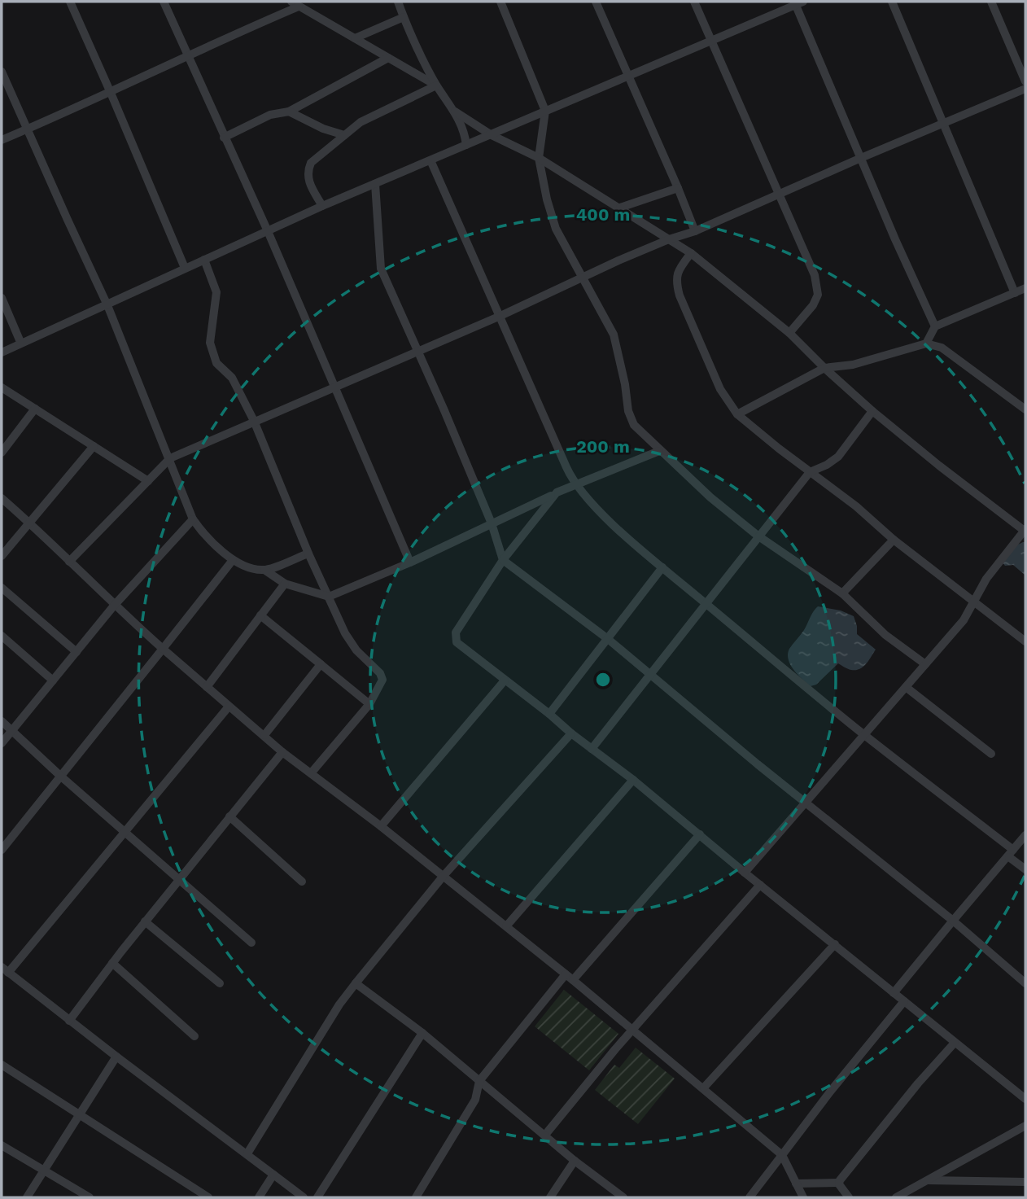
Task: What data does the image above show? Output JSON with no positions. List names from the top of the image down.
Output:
{
  "rings": ["400 m", "200 m"]
}
